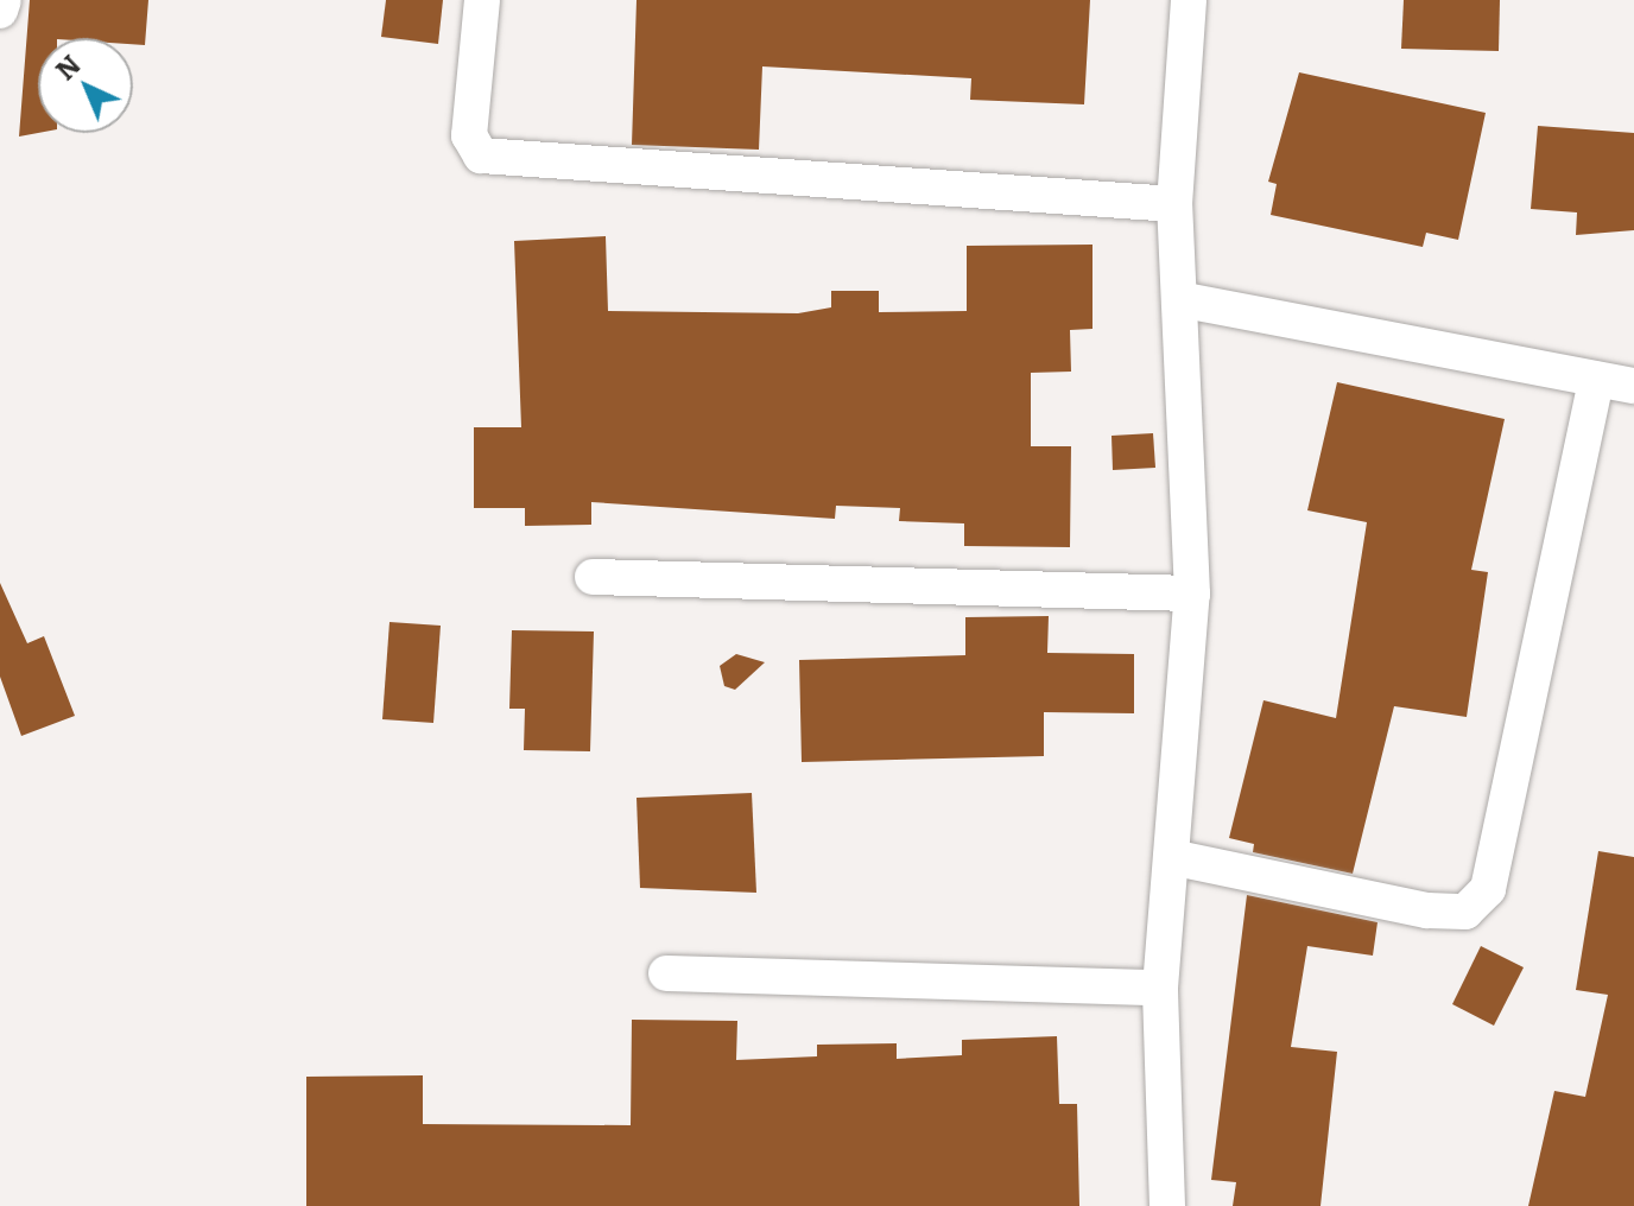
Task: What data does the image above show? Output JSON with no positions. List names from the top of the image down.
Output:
{
  "north": "top left"
}
